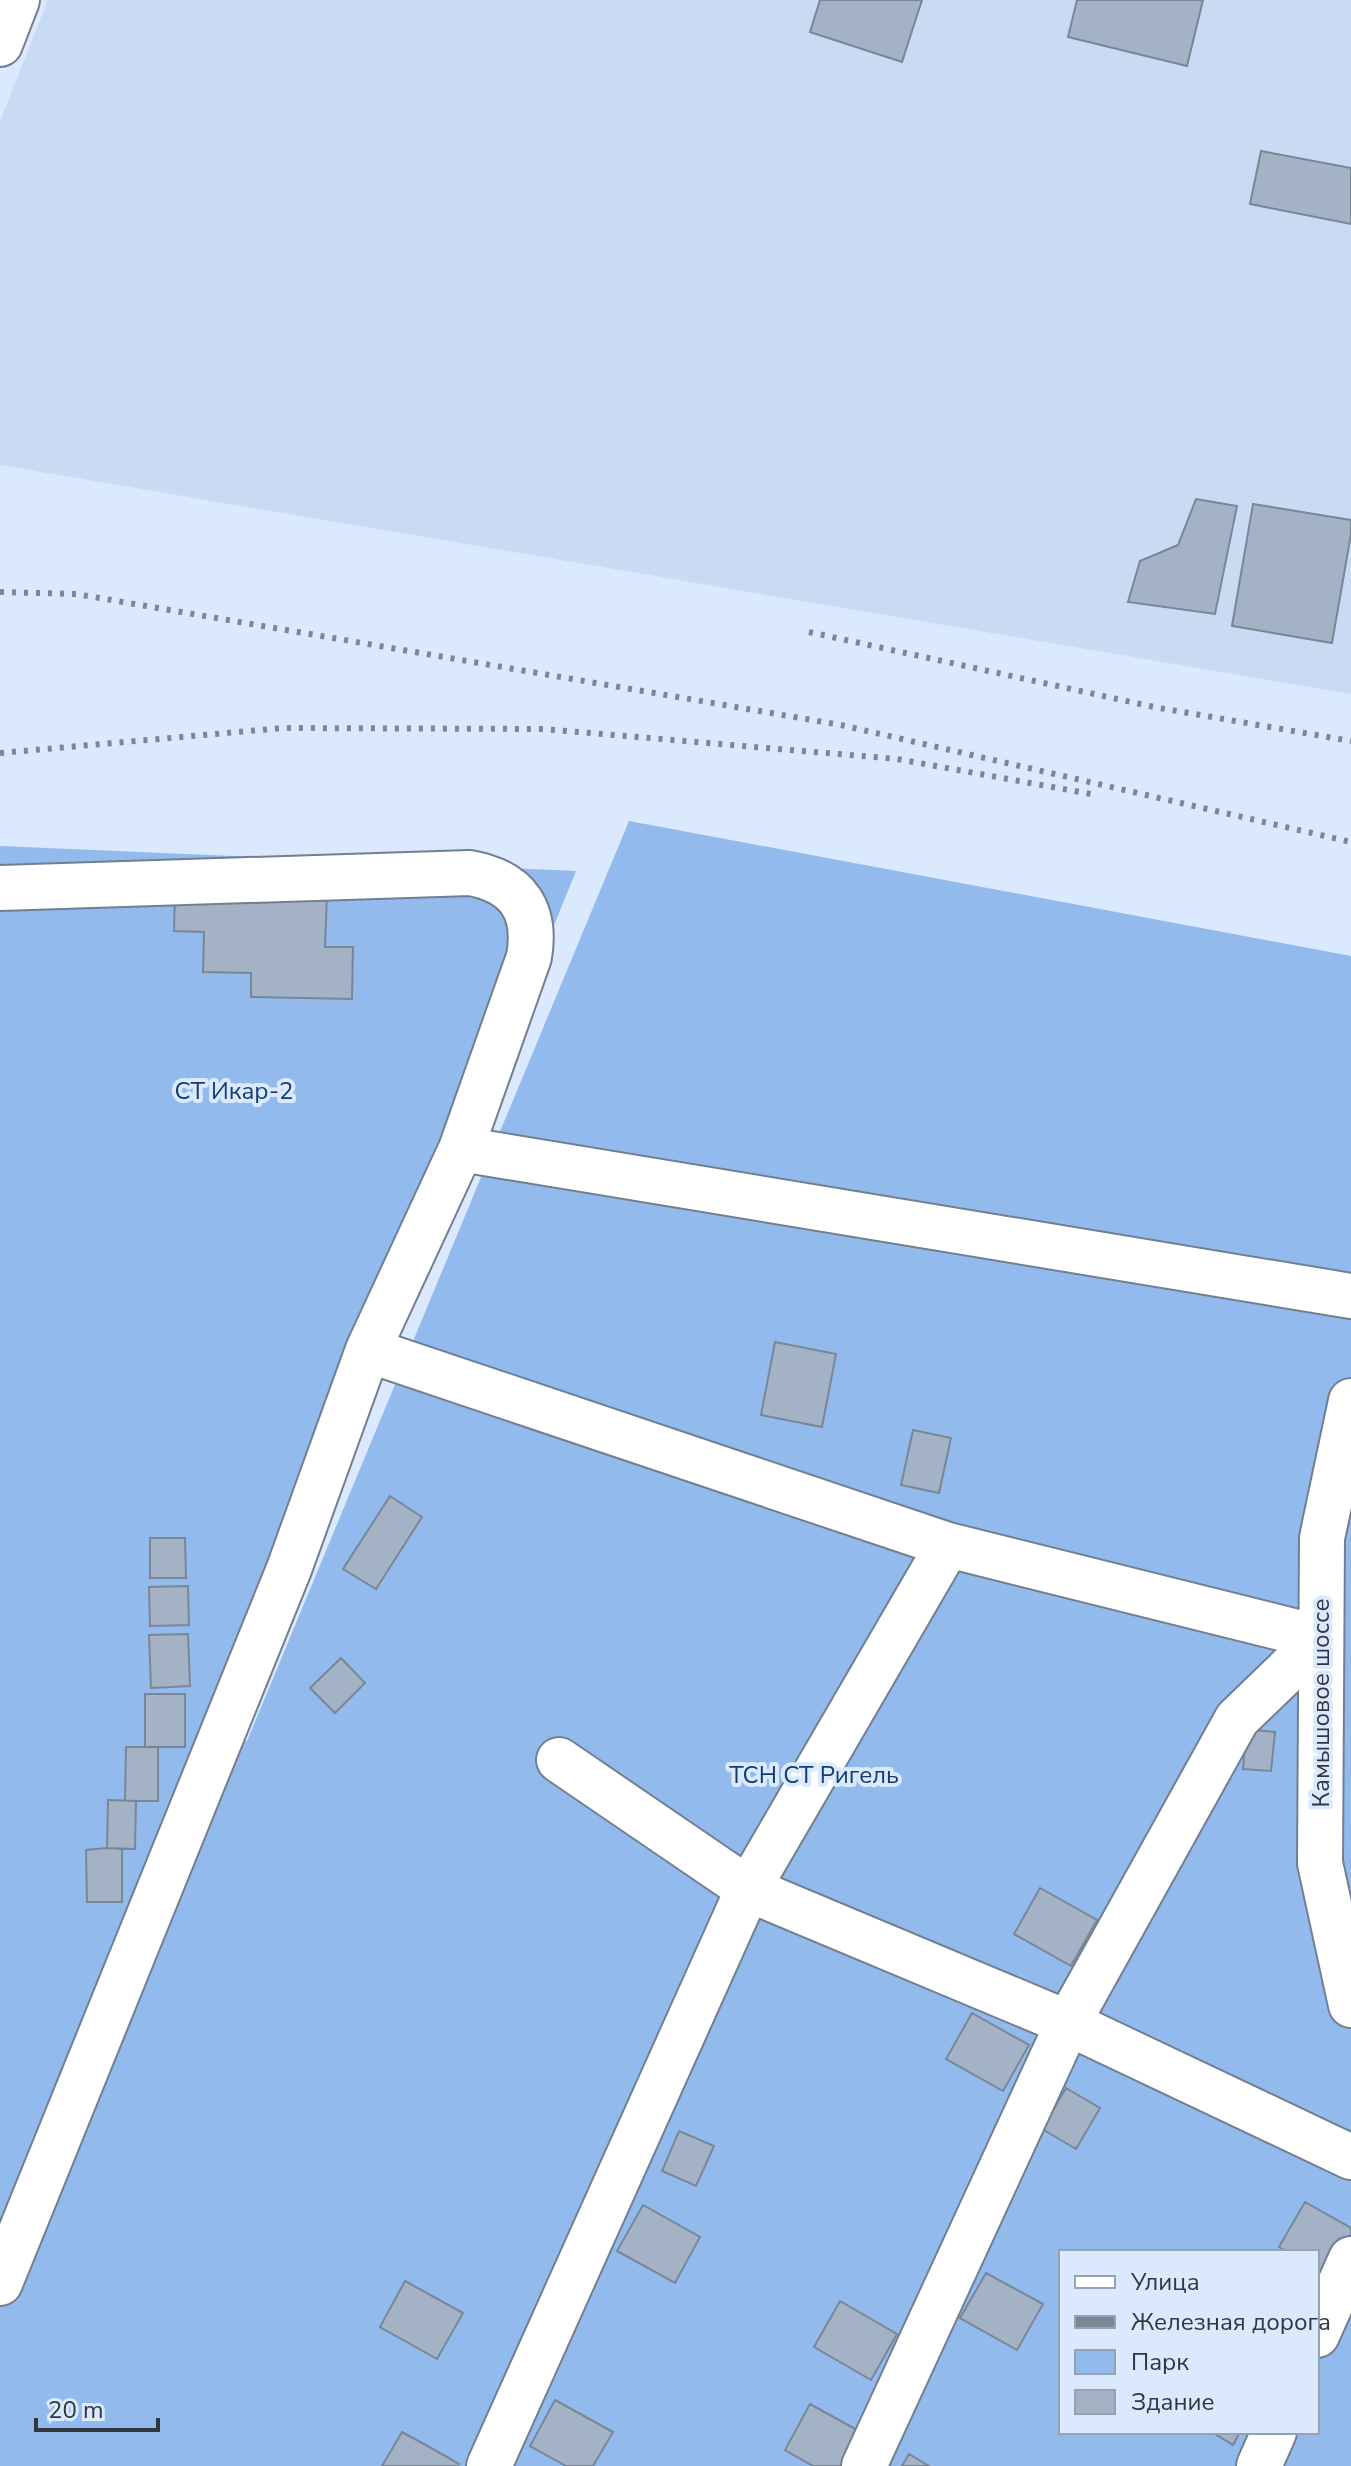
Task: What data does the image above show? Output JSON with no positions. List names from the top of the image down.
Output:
{
  "streets": {
    "street": ["Камышовое шоссе"]
  },
  "parks": ["СТ Икар-2", "ТСН СТ Ригель"],
  "legend": [
    "Улица",
    "Железная дорога",
    "Парк",
    "Здание"
  ],
  "scale_bar": "20 m"
}
